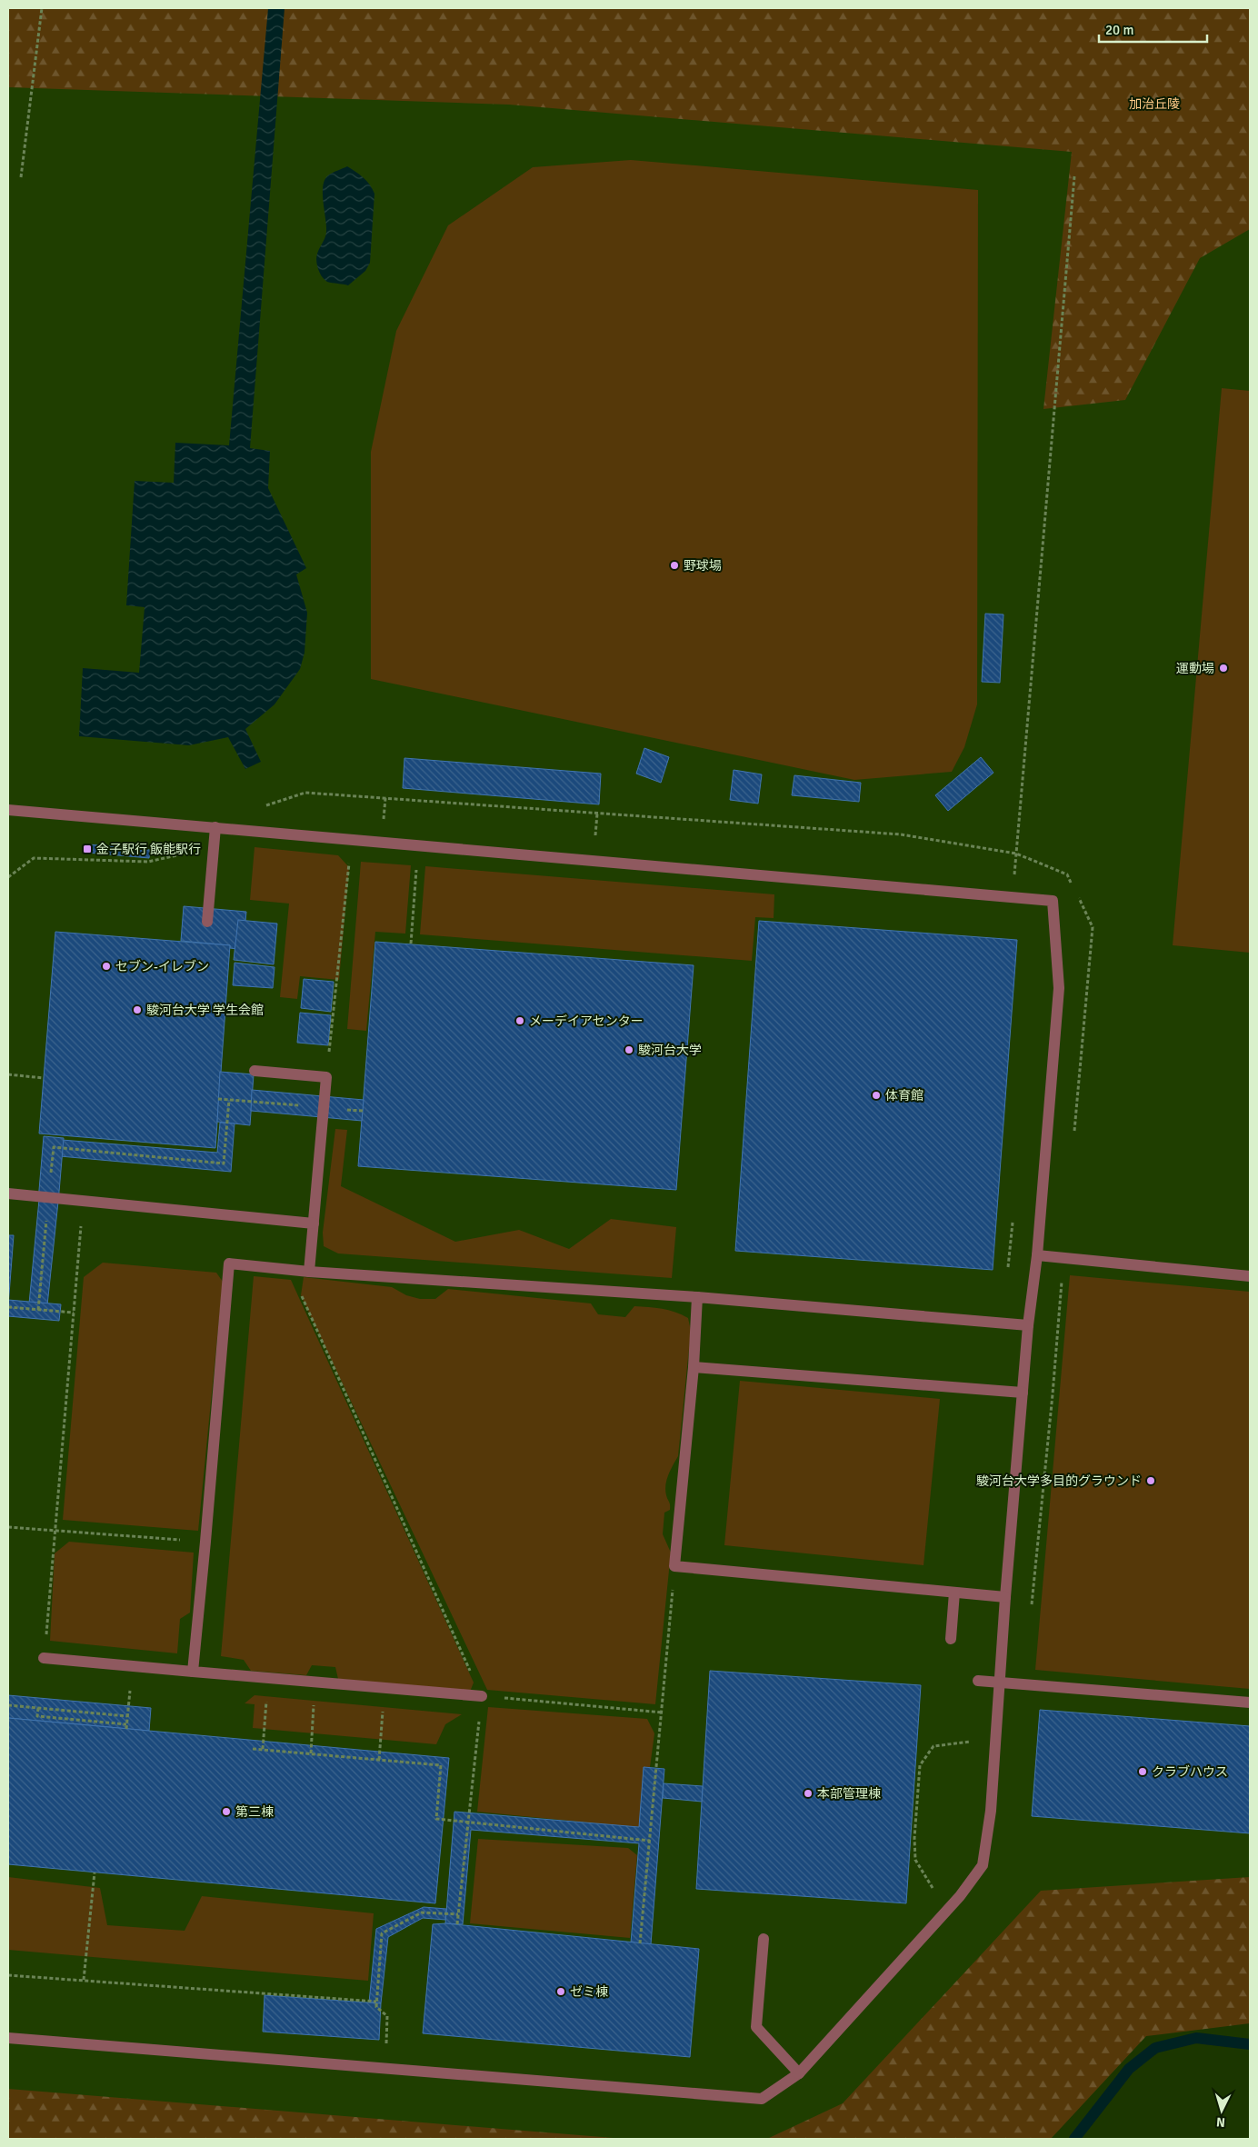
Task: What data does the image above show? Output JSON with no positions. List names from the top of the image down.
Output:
{
  "parks": ["加治丘陵"],
  "places": {
    "other": [
      "野球場",
      "運動場",
      "セブン-イレブン",
      "駿河台大学 学生会館",
      "メーデイアセンター",
      "駿河台大学",
      "体育館",
      "駿河台大学多目的グラウンド",
      "クラブハウス",
      "本部管理棟",
      "第三棟",
      "ゼミ棟"
    ],
    "transit": ["金子駅行 飯能駅行"]
  },
  "scale_bar": "20 m",
  "north": "bottom"
}
